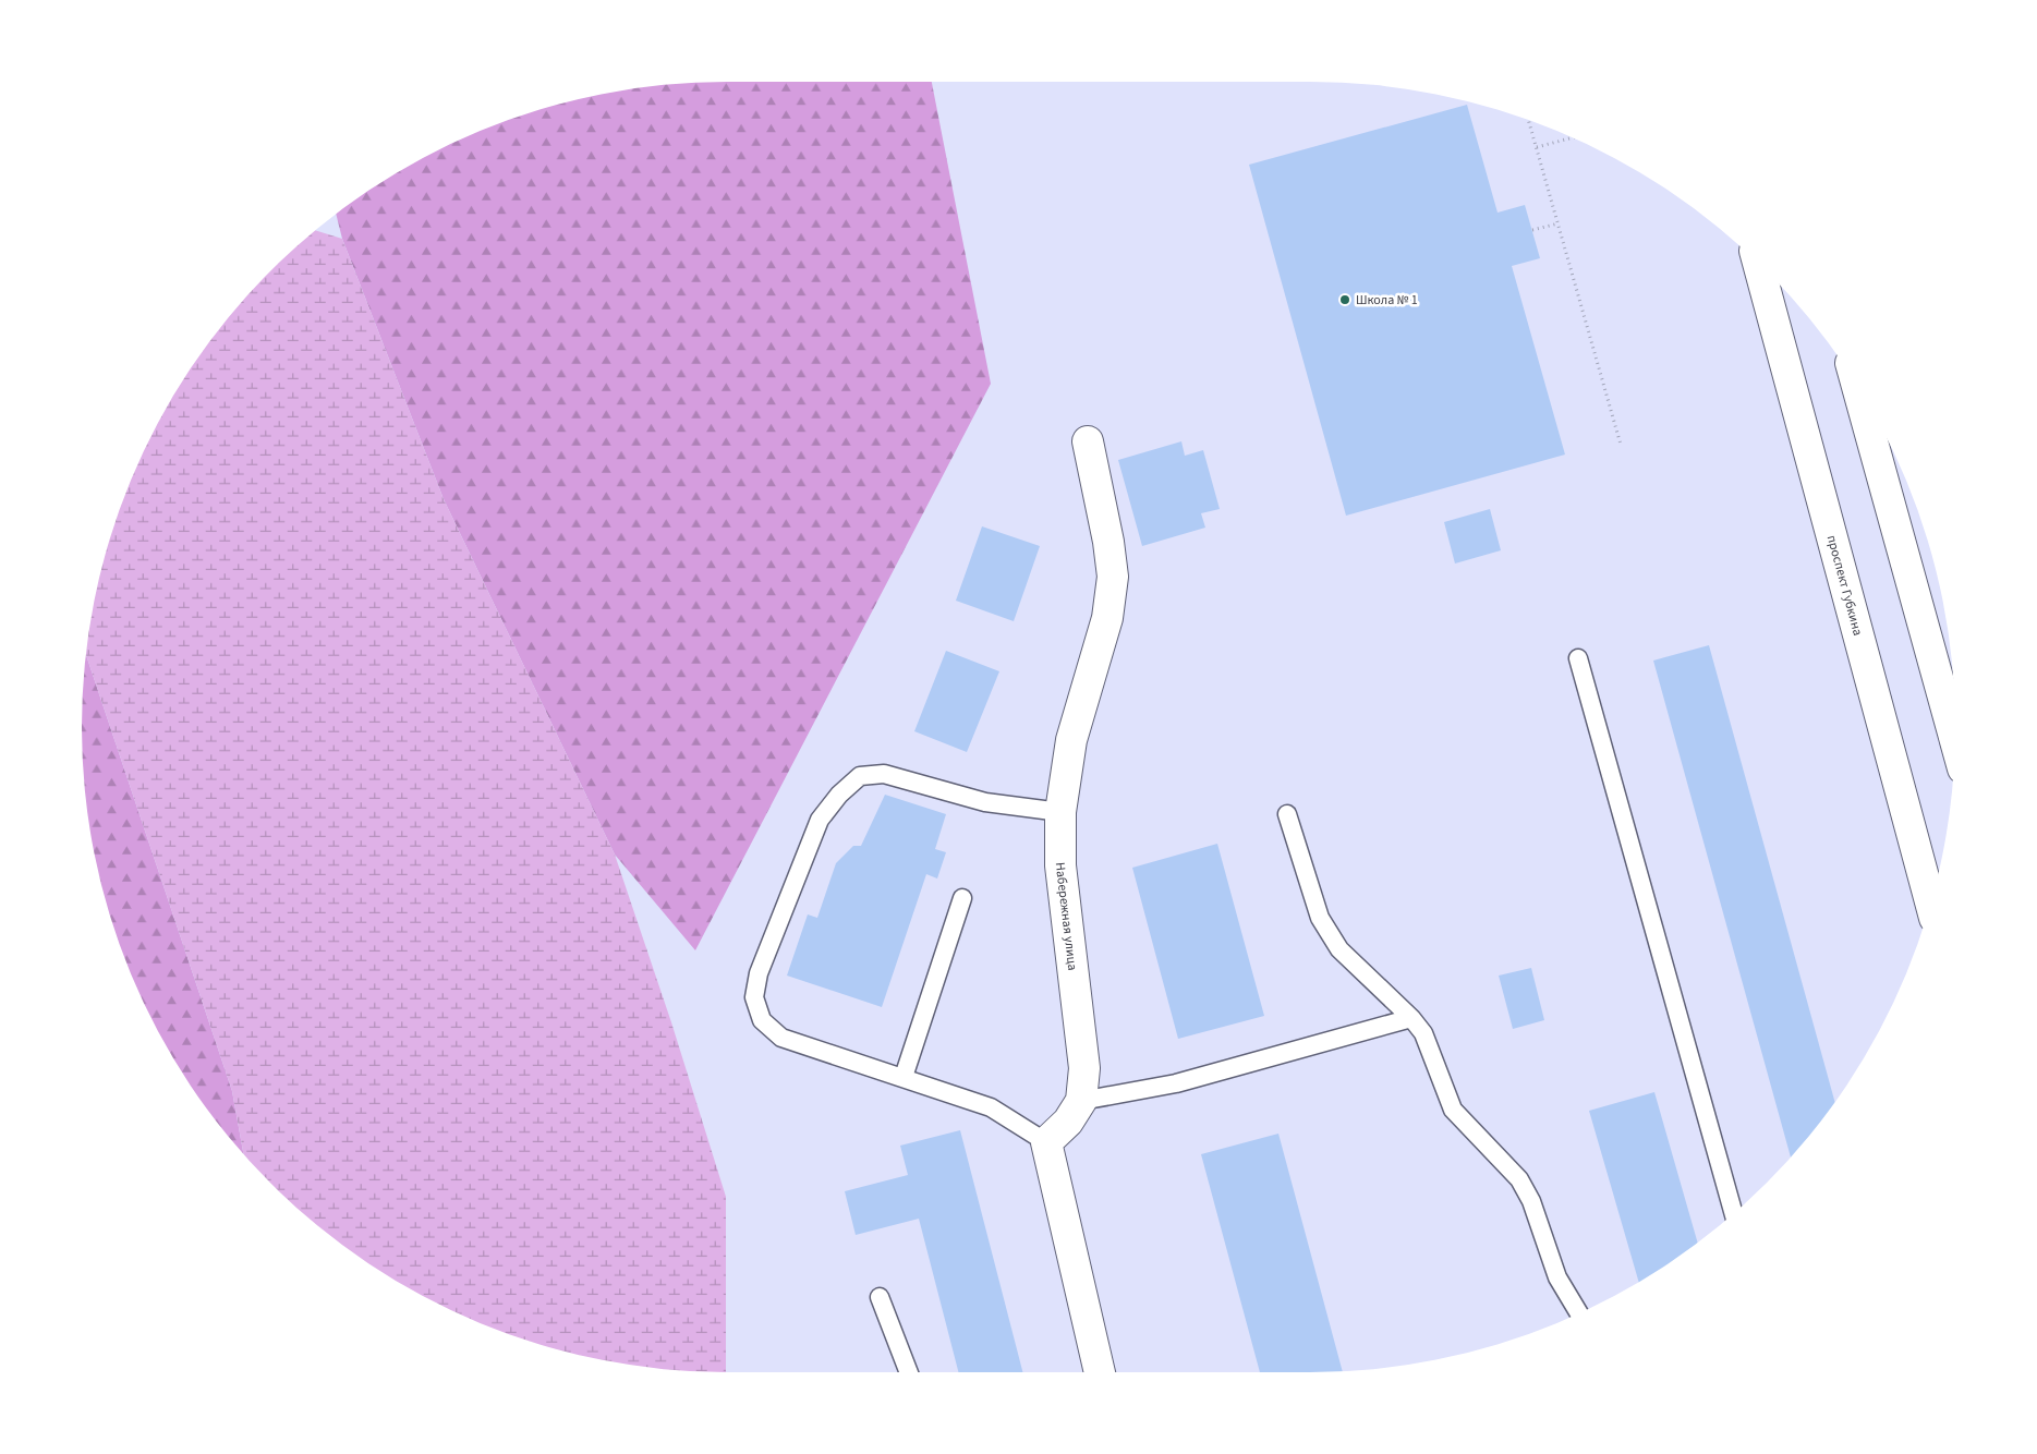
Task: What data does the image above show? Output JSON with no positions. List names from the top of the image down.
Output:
{
  "streets": {
    "main road": ["проспект Губкина", "Набережная улица"]
  },
  "places": ["Школа № 1"]
}
